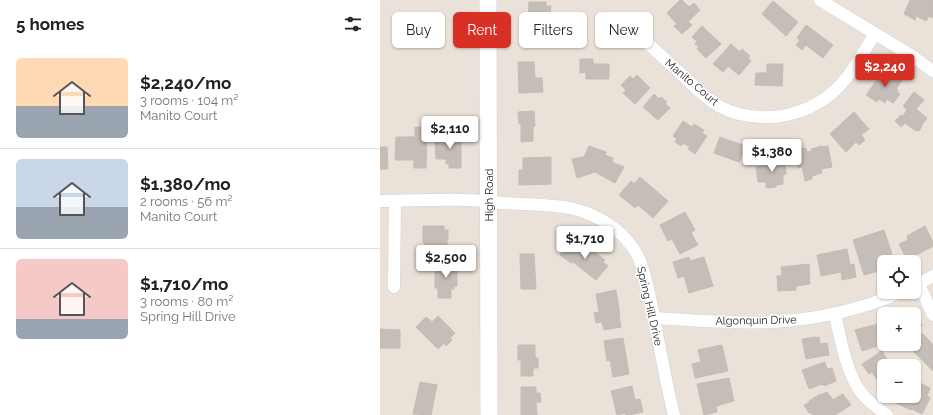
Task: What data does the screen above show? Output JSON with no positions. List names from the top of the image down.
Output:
{
  "streets": {
    "street": [
      "Manito Court",
      "High Road",
      "Spring Hill Drive",
      "Algonquin Drive"
    ]
  },
  "crossings": [
    ["High Road", "Spring Hill Drive"],
    ["Spring Hill Drive", "Algonquin Drive"]
  ],
  "page": {
    "heading": "5 homes",
    "chip": [
      "Buy",
      "Rent",
      "Filters",
      "New"
    ],
    "list": [
      {
        "name": "$2,240/mo",
        "note": "3 rooms · 104 m² · Manito Court"
      },
      {
        "name": "$1,380/mo",
        "note": "2 rooms · 56 m² · Manito Court"
      },
      {
        "name": "$1,710/mo",
        "note": "3 rooms · 80 m² · Spring Hill Drive"
      }
    ],
    "price": [
      "$2,240",
      "$2,110",
      "$1,380",
      "$1,710",
      "$2,500"
    ],
    "map_buttons": ["+", "−"]
  }
}
